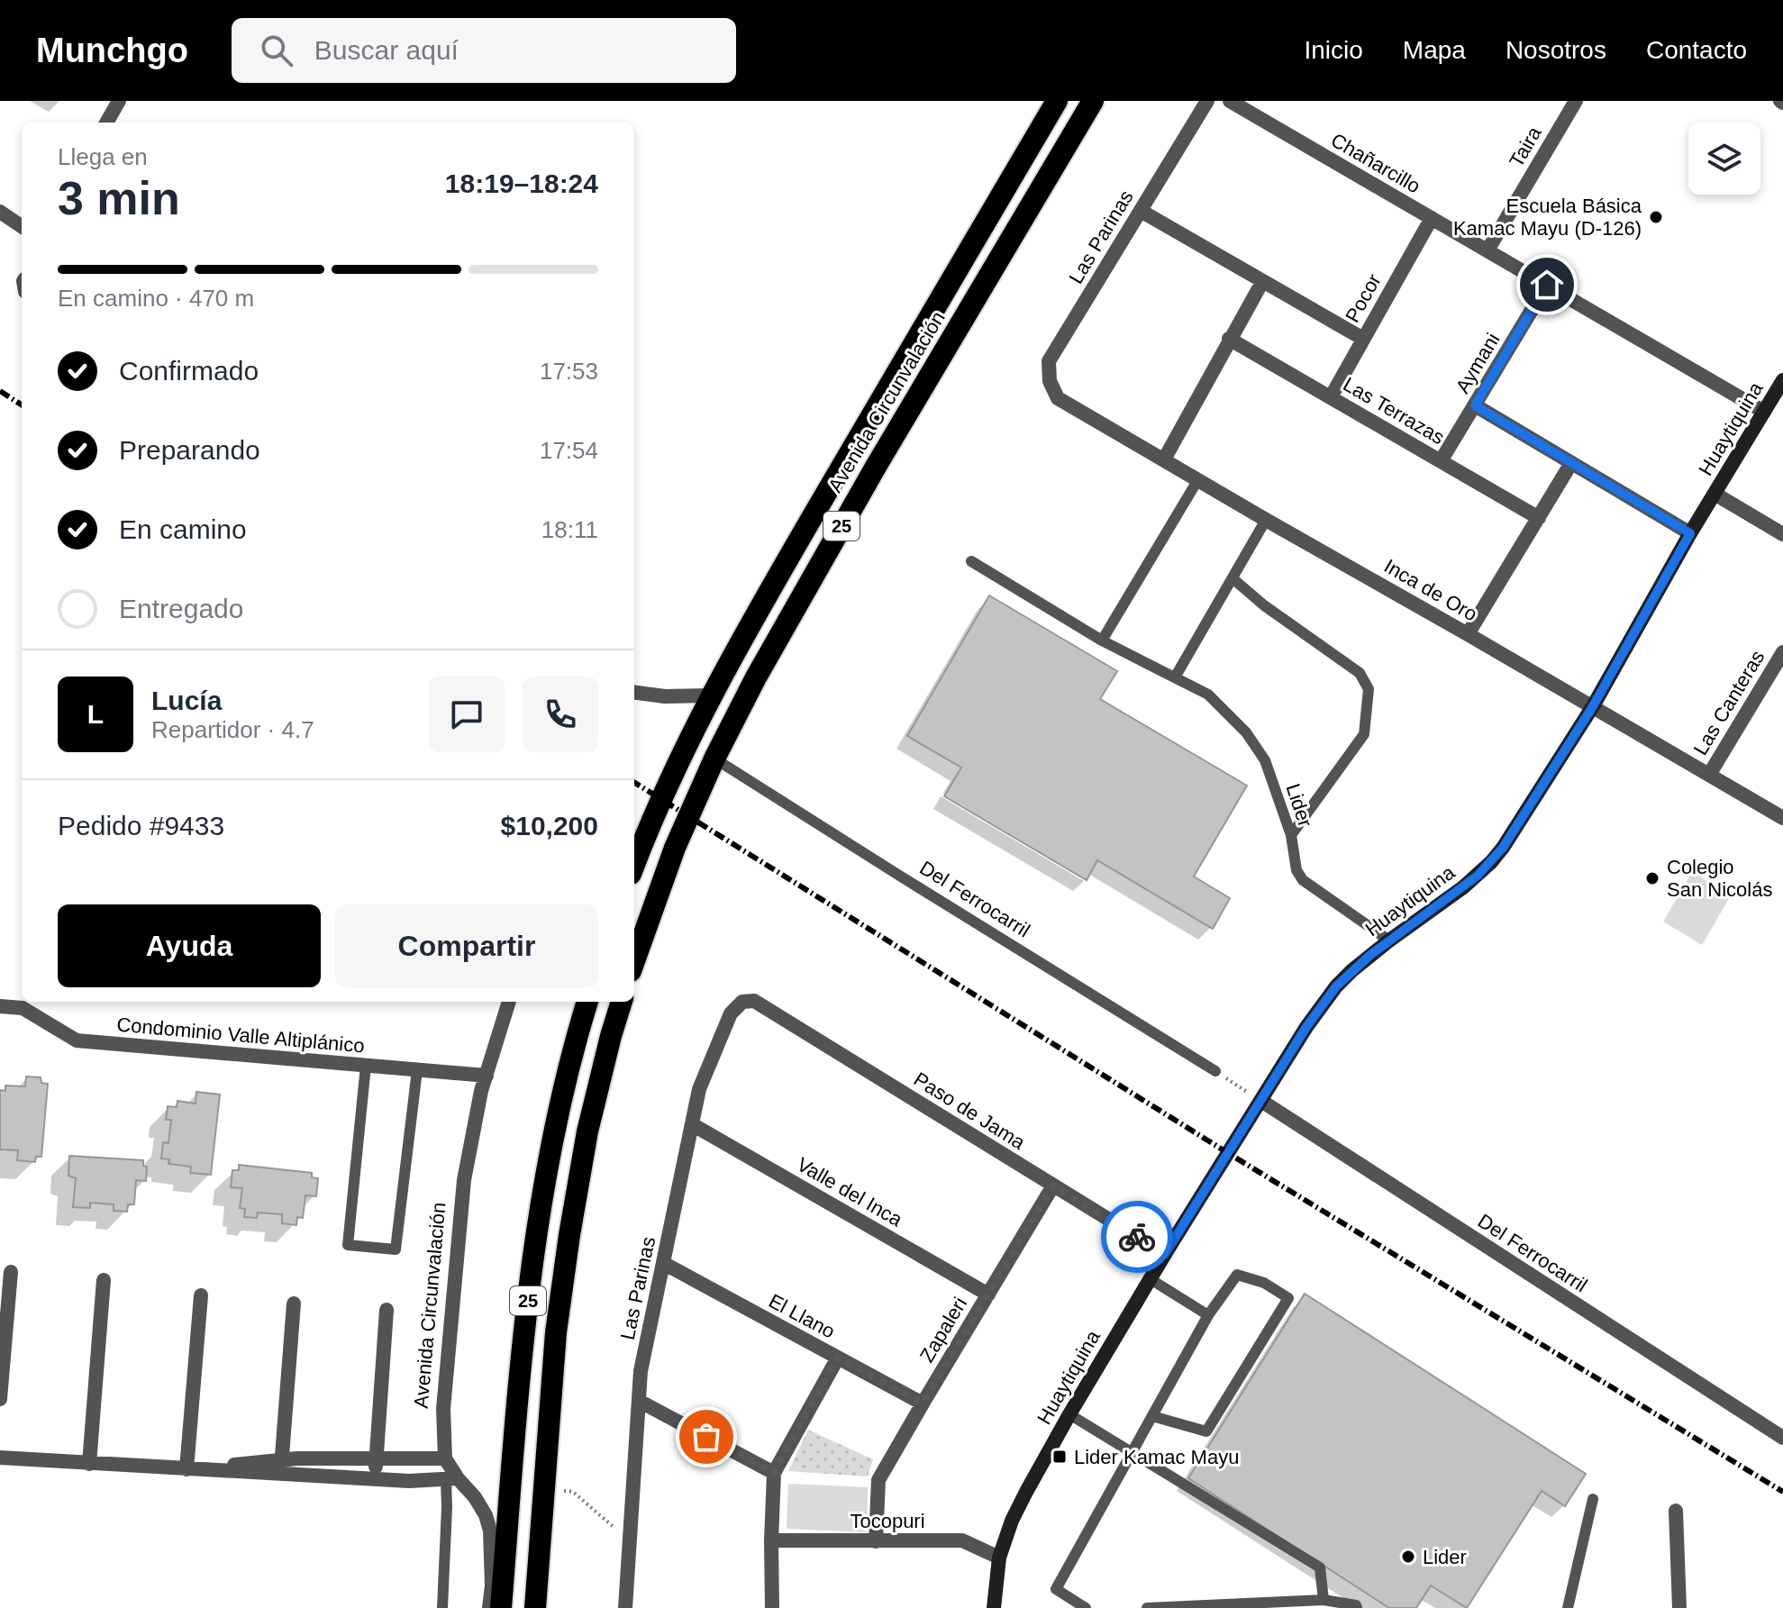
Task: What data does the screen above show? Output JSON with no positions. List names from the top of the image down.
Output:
{
  "streets": {
    "highway": ["Avenida Circunvalación", "25"],
    "street": [
      "Taira",
      "Chañarcillo",
      "Las Parinas",
      "Pocor",
      "Aymani",
      "Las Terrazas",
      "Huaytiquina",
      "Inca de Oro",
      "Las Canteras",
      "Del Ferrocarril",
      "Condominio Valle Altiplánico",
      "Paso de Jama",
      "Valle del Inca",
      "El Llano",
      "Zapaleri",
      "Tocopuri"
    ],
    "lane": ["Lider"]
  },
  "crossings": [
    ["Taira", "Chañarcillo"],
    ["Chañarcillo", "Pocor"],
    ["Chañarcillo", "Aymani"],
    ["Chañarcillo", "Huaytiquina"],
    ["Las Parinas", "Inca de Oro"],
    ["Las Parinas", "Paso de Jama"],
    ["Las Parinas", "Valle del Inca"],
    ["Las Parinas", "El Llano"],
    ["Pocor", "Las Terrazas"],
    ["Aymani", "Las Terrazas"],
    ["Avenida Circunvalación", "Del Ferrocarril"],
    ["Avenida Circunvalación", "Condominio Valle Altiplánico"],
    ["Huaytiquina", "Inca de Oro"],
    ["Huaytiquina", "Lider"],
    ["Huaytiquina", "Del Ferrocarril"],
    ["Huaytiquina", "Paso de Jama"],
    ["Huaytiquina", "Tocopuri"],
    ["Inca de Oro", "Las Canteras"],
    ["Paso de Jama", "Zapaleri"],
    ["Valle del Inca", "Zapaleri"],
    ["El Llano", "Zapaleri"],
    ["Zapaleri", "Tocopuri"]
  ],
  "places": {
    "other": ["Escuela Básica Kamac Mayu (D-126)", "Colegio San Nicolás", "Lider"],
    "transit": ["Lider Kamac Mayu"]
  },
  "page": {
    "header": "Munchgo",
    "search": "Buscar aquí",
    "nav": [
      "Inicio",
      "Mapa",
      "Nosotros",
      "Contacto"
    ],
    "heading": ["3 min", "Llega en", "18:19–18:24"],
    "panel": [
      "Lucía",
      "Repartidor · 4.7",
      "Pedido #9433",
      "$10,200"
    ],
    "bar": "En camino · 470 m",
    "list": [
      ["Confirmado", "17:53"],
      ["Preparando", "17:54"],
      ["En camino", "18:11"],
      "Entregado"
    ],
    "round": "L",
    "buttons": ["Ayuda", "Compartir"]
  }
}
